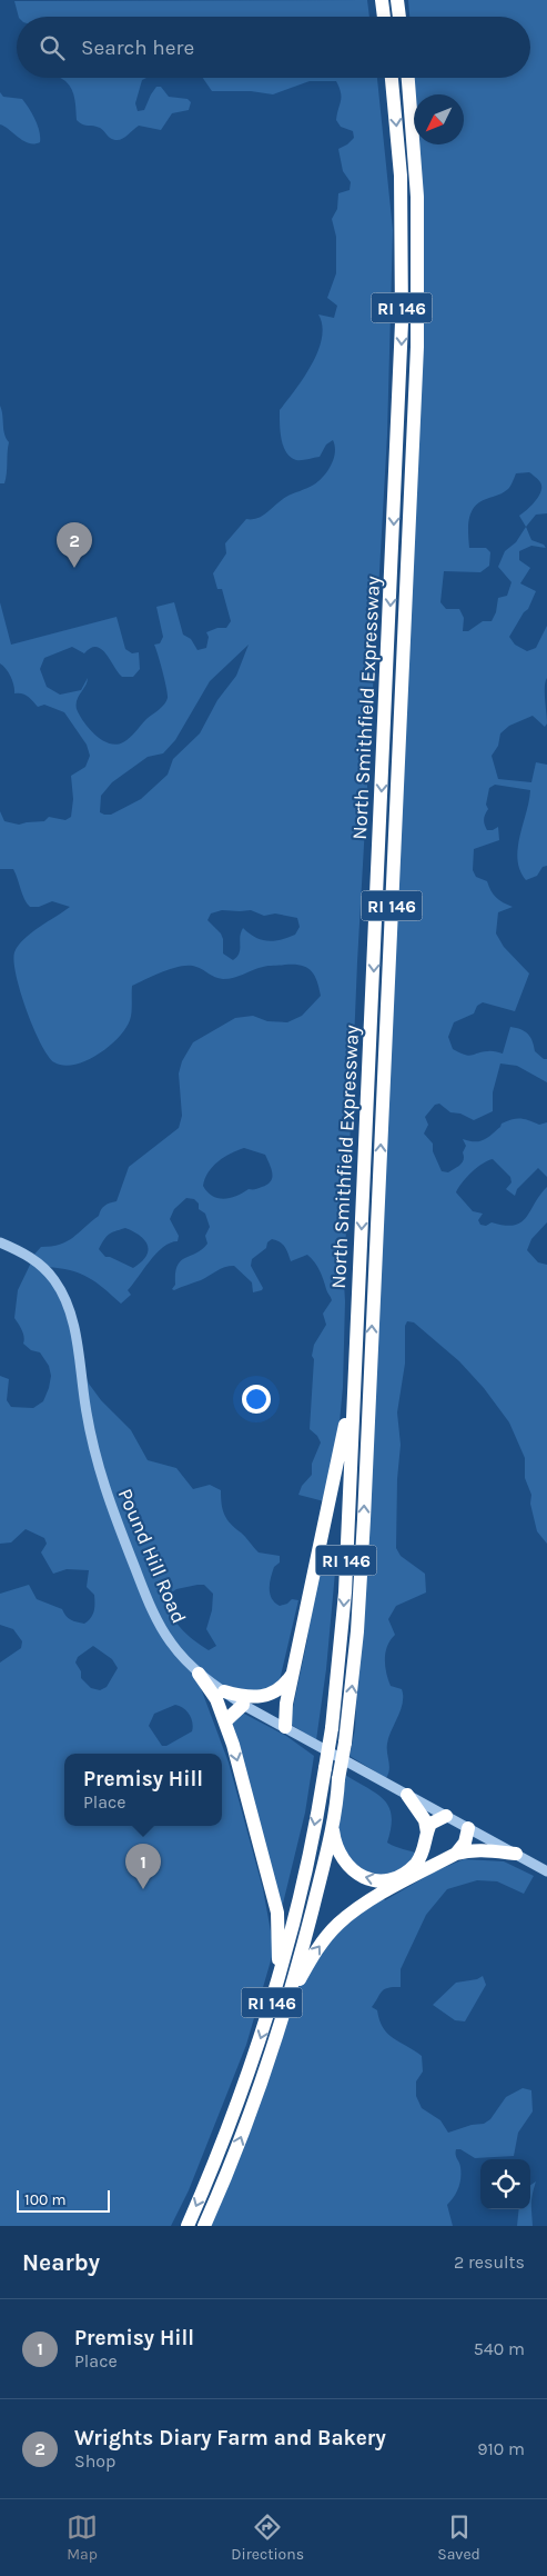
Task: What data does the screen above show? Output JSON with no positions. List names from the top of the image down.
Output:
{
  "streets": {
    "highway": ["RI 146", "North Smithfield Expressway"],
    "street": ["Pound Hill Road"]
  },
  "scale_bar": "100 m",
  "north": "bottom left",
  "page": {
    "search": "Search here",
    "pins": ["2", "1"],
    "popup": ["Premisy Hill", "Place"],
    "scale": "100 m",
    "heading": ["Nearby", "2 results"],
    "list": [
      {
        "mark": "1",
        "name": "Premisy Hill",
        "note": "Place",
        "value": "540 m"
      },
      {
        "mark": "2",
        "name": "Wrights Diary Farm and Bakery",
        "note": "Shop",
        "value": "910 m"
      }
    ],
    "nav": ["Map", "Directions", "Saved"]
  }
}
